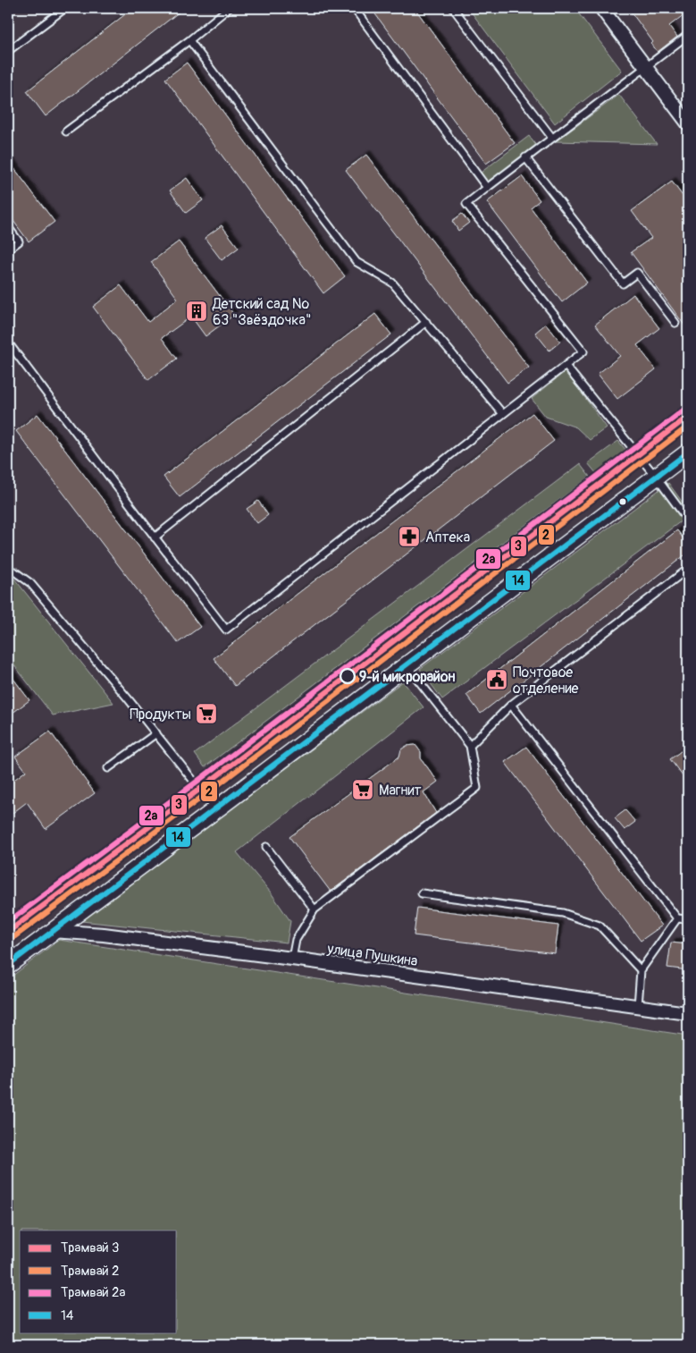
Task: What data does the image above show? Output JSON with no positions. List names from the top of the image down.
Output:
{
  "streets": {
    "street": ["улица Пушкина"]
  },
  "places": {
    "building": ["Детский сад № 63 \"Звёздочка\""],
    "pharmacy": ["Аптека"],
    "other": ["9-й микрорайон"],
    "public building": ["Почтовое отделение"],
    "supermarket": ["Продукты", "Магнит"]
  },
  "lines": [
    "tram line 2а",
    "tram line 3",
    "tram line 2",
    "transit line 14"
  ],
  "legend": [
    "Трамвай 3",
    "Трамвай 2",
    "Трамвай 2а",
    "14"
  ]
}
